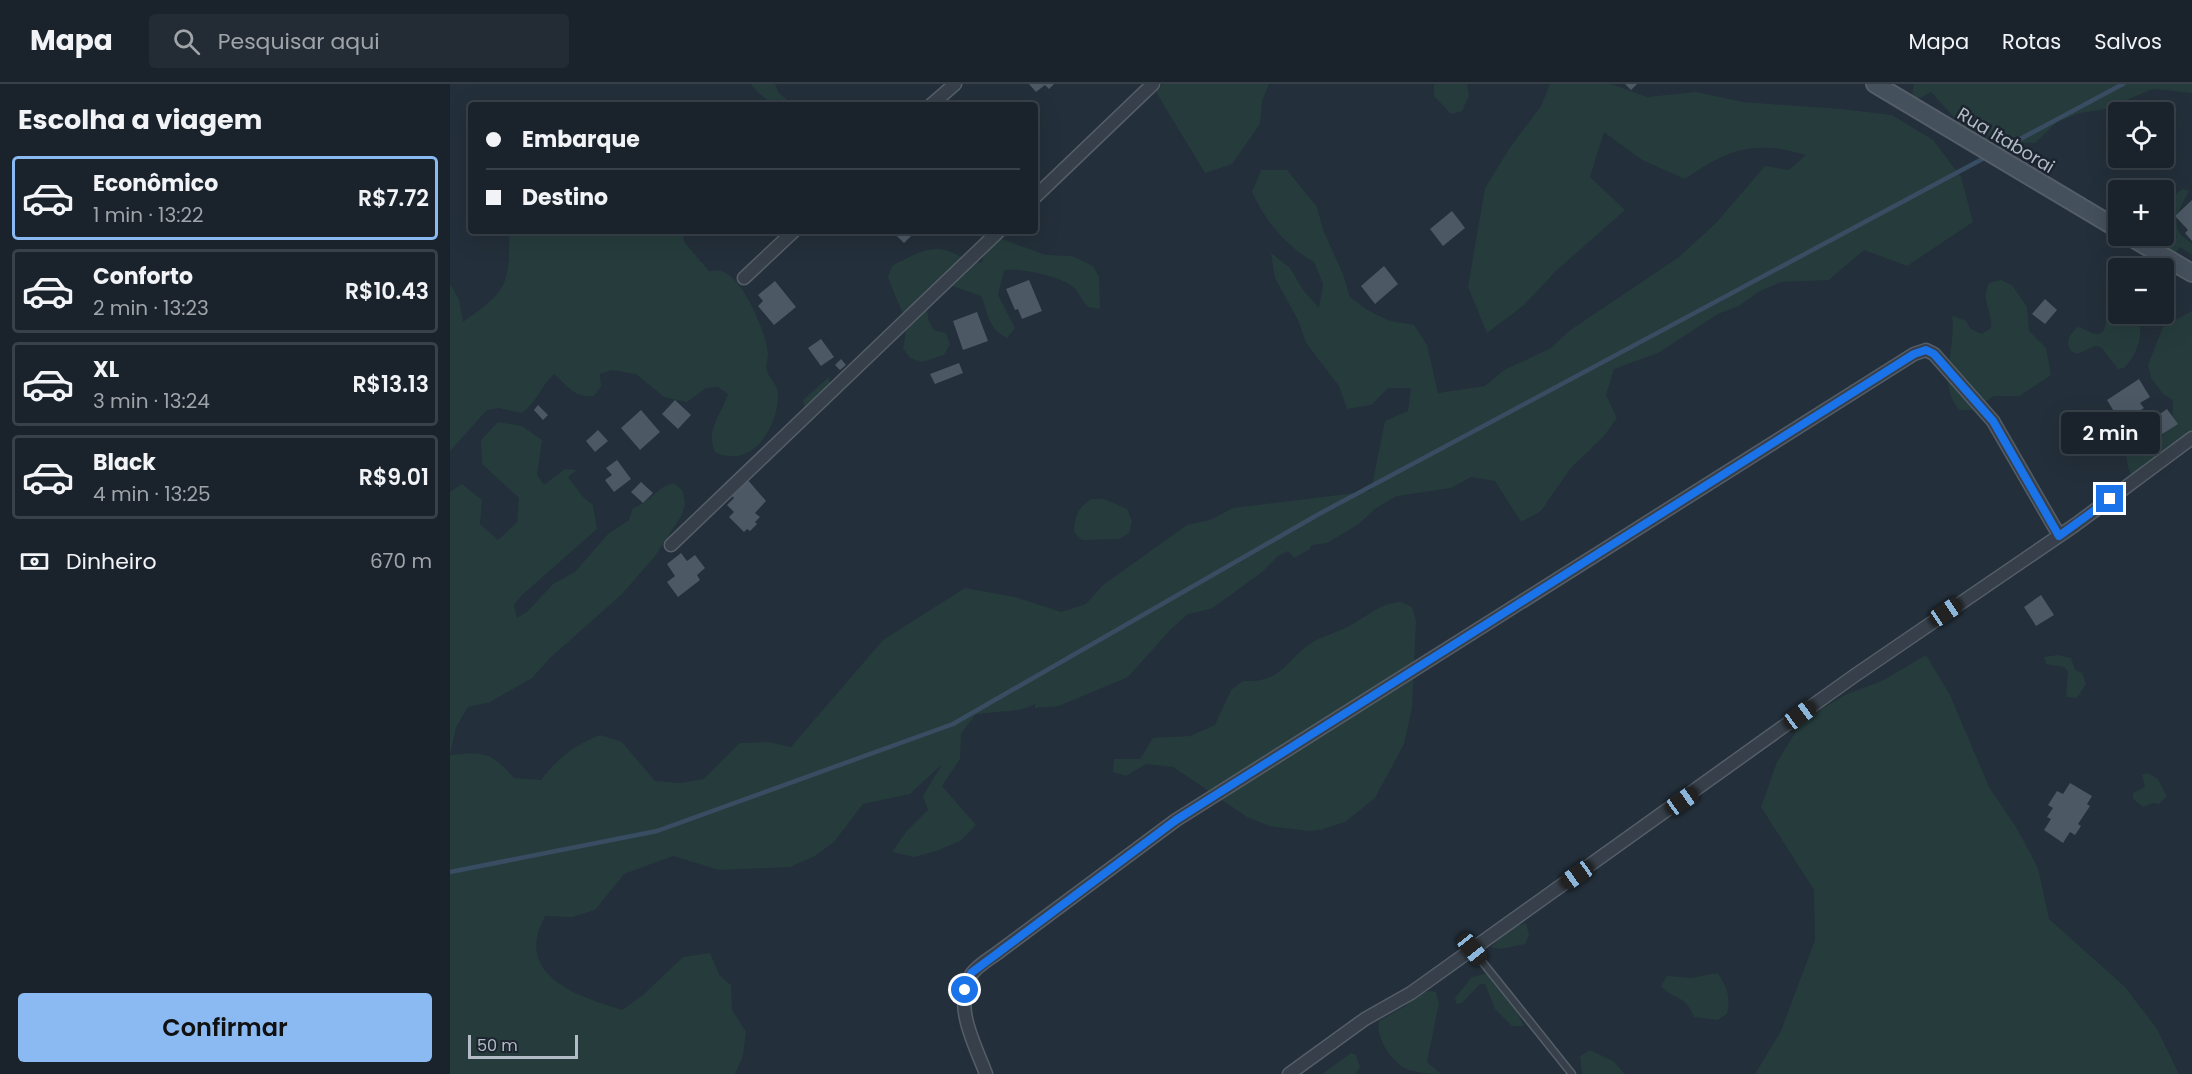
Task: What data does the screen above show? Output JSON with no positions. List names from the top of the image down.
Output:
{
  "streets": {
    "street": ["Rua Itaborai"]
  },
  "scale_bar": "50 m",
  "page": {
    "header": "Mapa",
    "search": "Pesquisar aqui",
    "nav": ["Mapa", "Rotas", "Salvos"],
    "heading": "Escolha a viagem",
    "map_buttons": ["+", "−"],
    "banner": ["Embarque", "Destino"],
    "list": [
      {
        "name": "Econômico",
        "note": "1 min · 13:22",
        "value": "R$7.72"
      },
      {
        "name": "Conforto",
        "note": "2 min · 13:23",
        "value": "R$10.43"
      },
      {
        "name": "XL",
        "note": "3 min · 13:24",
        "value": "R$13.13"
      },
      {
        "name": "Black",
        "note": "4 min · 13:25",
        "value": "R$9.01"
      }
    ],
    "bubble": "2 min",
    "pay": ["Dinheiro", "670 m"],
    "buttons": "Confirmar",
    "scale": "50 m"
  }
}
